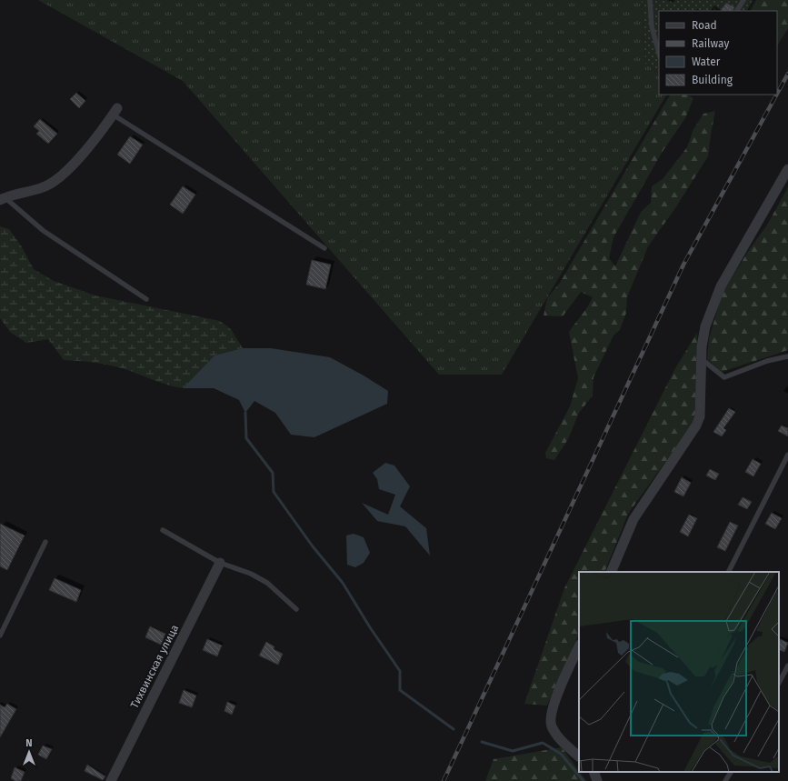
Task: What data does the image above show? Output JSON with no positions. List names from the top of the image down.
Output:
{
  "streets": {
    "street": ["Тихвинская улица"]
  },
  "legend": [
    "Road",
    "Railway",
    "Water",
    "Building"
  ],
  "north": "top"
}
